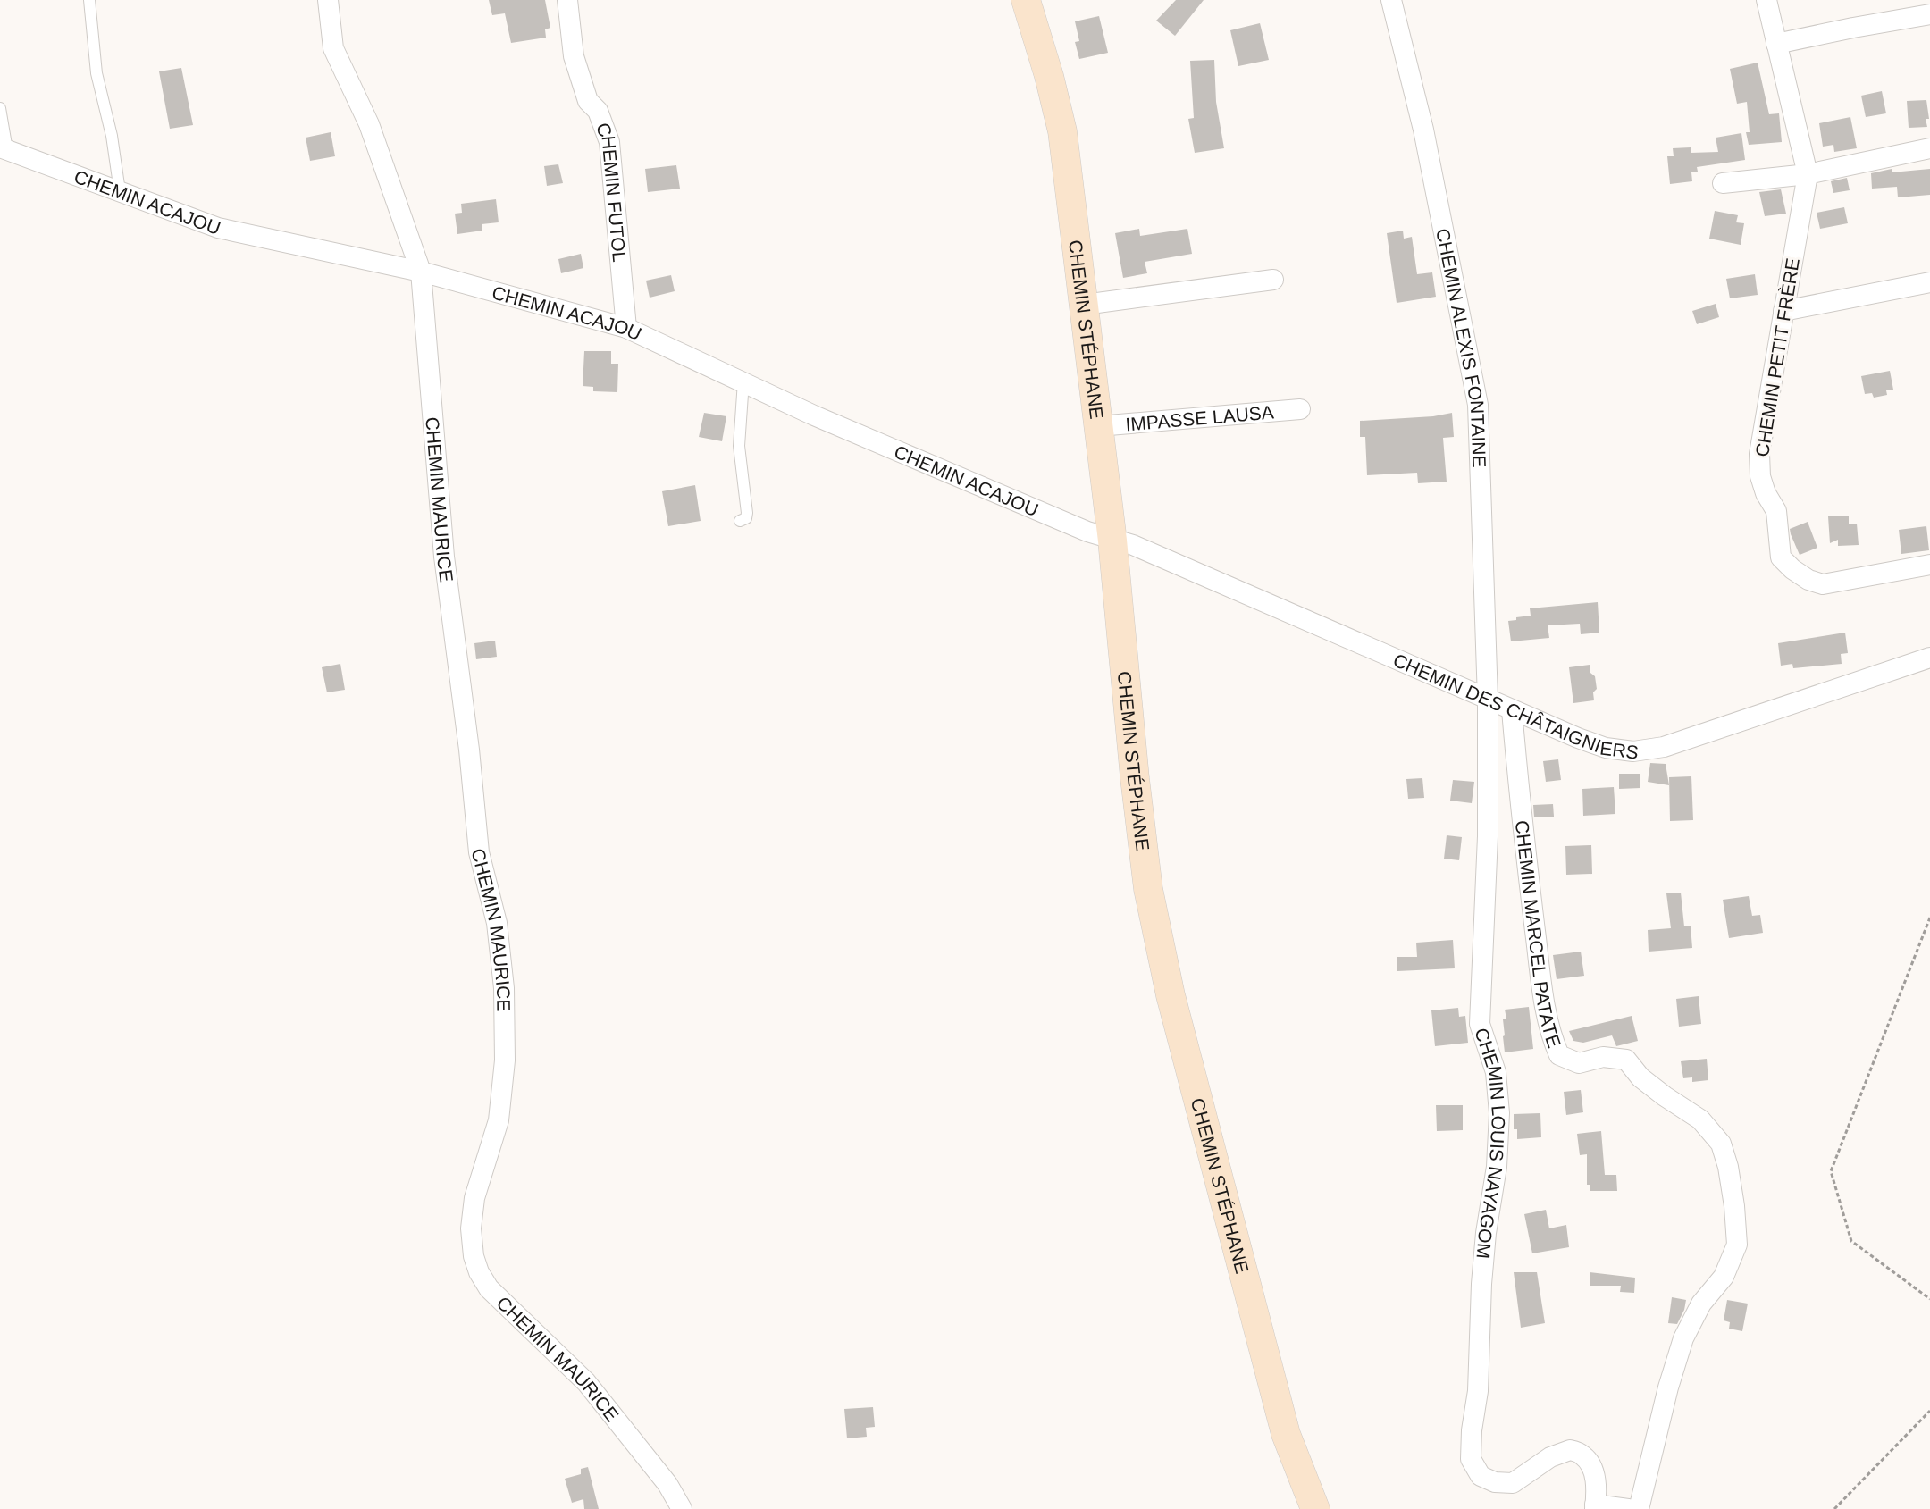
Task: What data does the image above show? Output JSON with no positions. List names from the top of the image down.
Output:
{
  "streets": {
    "main road": ["CHEMIN STÉPHANE"],
    "street": [
      "CHEMIN FUTOL",
      "CHEMIN ACAJOU",
      "CHEMIN ALEXIS FONTAINE",
      "CHEMIN PETIT FRÈRE",
      "IMPASSE LAUSA",
      "CHEMIN MAURICE",
      "CHEMIN DES CHÂTAIGNIERS",
      "CHEMIN MARCEL PATATE",
      "CHEMIN LOUIS NAYAGOM"
    ]
  },
  "crossings": [
    ["CHEMIN FUTOL", "CHEMIN ACAJOU"],
    ["CHEMIN ACAJOU", "CHEMIN STÉPHANE"],
    ["CHEMIN ACAJOU", "CHEMIN MAURICE"],
    ["CHEMIN ACAJOU", "CHEMIN DES CHÂTAIGNIERS"],
    ["CHEMIN STÉPHANE", "IMPASSE LAUSA"],
    ["CHEMIN STÉPHANE", "CHEMIN DES CHÂTAIGNIERS"],
    ["CHEMIN ALEXIS FONTAINE", "CHEMIN DES CHÂTAIGNIERS"],
    ["CHEMIN ALEXIS FONTAINE", "CHEMIN LOUIS NAYAGOM"],
    ["CHEMIN DES CHÂTAIGNIERS", "CHEMIN MARCEL PATATE"],
    ["CHEMIN DES CHÂTAIGNIERS", "CHEMIN LOUIS NAYAGOM"]
  ]
}
